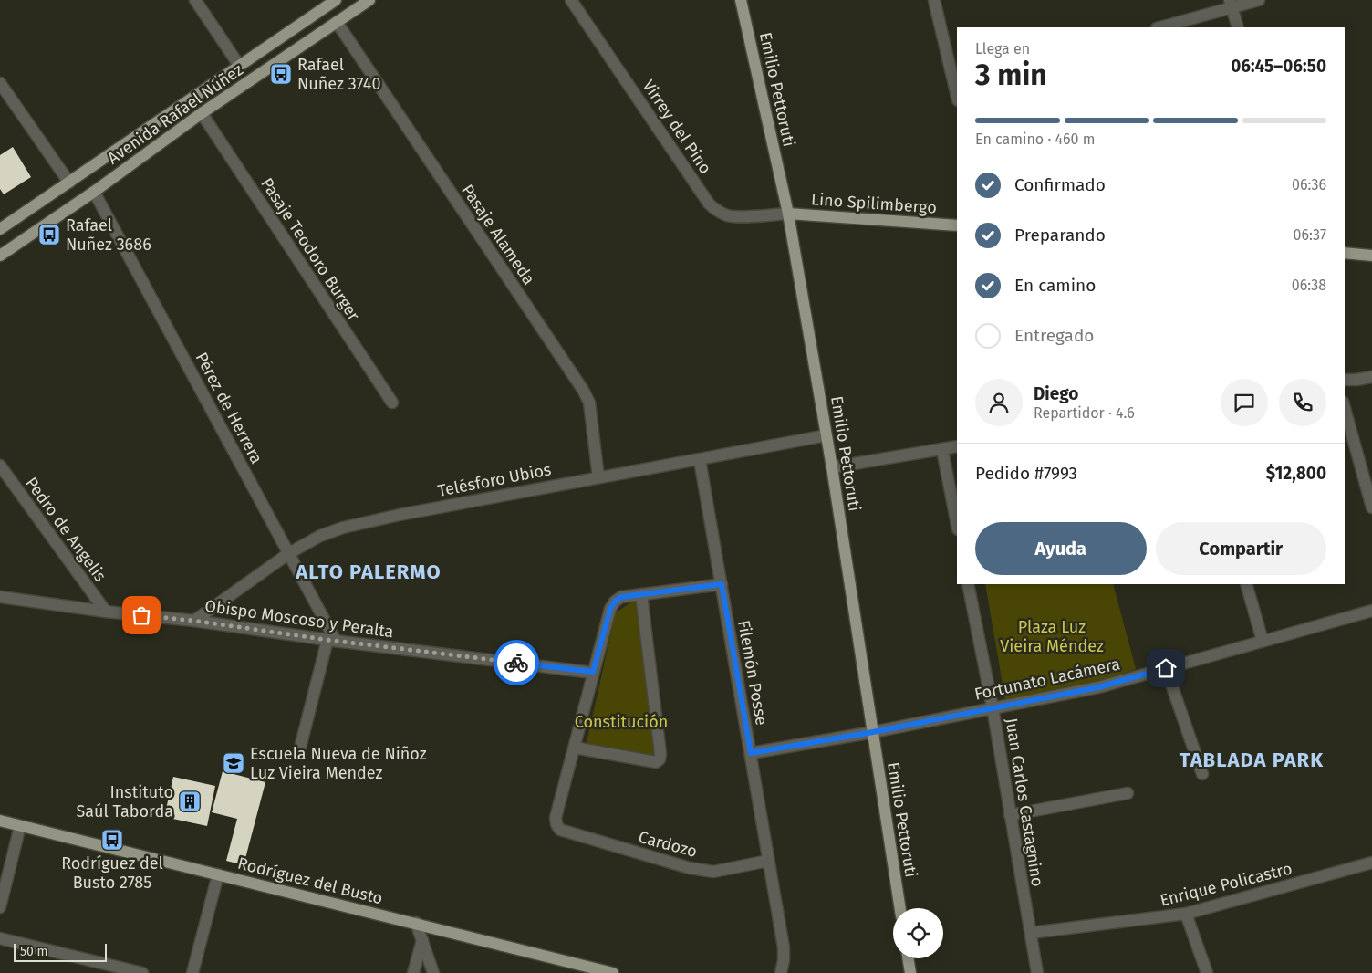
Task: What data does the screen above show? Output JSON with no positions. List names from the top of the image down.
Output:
{
  "streets": {
    "main road": [
      "Emilio Pettoruti",
      "Avenida Rafael Núñez",
      "Lino Spilimbergo",
      "Rodríguez del Busto"
    ],
    "street": [
      "Virrey del Pino",
      "Pasaje Alameda",
      "Pasaje Teodoro Burger",
      "Pérez de Herrera",
      "Telésforo Ubios",
      "Pedro de Angelis",
      "Obispo Moscoso y Peralta",
      "Filemón Posse",
      "Fortunato Lacámera",
      "Juan Carlos Castagnino",
      "Cardozo",
      "Enrique Policastro"
    ]
  },
  "crossings": [
    ["Emilio Pettoruti", "Virrey del Pino"],
    ["Emilio Pettoruti", "Lino Spilimbergo"],
    ["Emilio Pettoruti", "Telésforo Ubios"],
    ["Emilio Pettoruti", "Fortunato Lacámera"],
    ["Avenida Rafael Núñez", "Pasaje Alameda"],
    ["Avenida Rafael Núñez", "Pasaje Teodoro Burger"],
    ["Avenida Rafael Núñez", "Pérez de Herrera"],
    ["Virrey del Pino", "Lino Spilimbergo"],
    ["Pasaje Alameda", "Telésforo Ubios"],
    ["Pérez de Herrera", "Telésforo Ubios"],
    ["Pérez de Herrera", "Obispo Moscoso y Peralta"],
    ["Telésforo Ubios", "Obispo Moscoso y Peralta"],
    ["Telésforo Ubios", "Filemón Posse"],
    ["Pedro de Angelis", "Obispo Moscoso y Peralta"],
    ["Filemón Posse", "Fortunato Lacámera"],
    ["Filemón Posse", "Cardozo"],
    ["Fortunato Lacámera", "Juan Carlos Castagnino"],
    ["Juan Carlos Castagnino", "Enrique Policastro"]
  ],
  "districts": ["ALTO PALERMO", "TABLADA PARK"],
  "parks": ["Plaza Luz Vieira Méndez", "Constitución"],
  "places": {
    "bus stop": ["Rafael Nuñez 3740", "Rafael Nuñez 3686", "Rodríguez del Busto 2785"],
    "school or university": ["Escuela Nueva de Niñoz Luz Vieira Mendez"],
    "building": ["Instituto Saúl Taborda"]
  },
  "scale_bar": "50 m",
  "page": {
    "heading": ["3 min", "Llega en", "06:45–06:50"],
    "panel": [
      "Diego",
      "Repartidor · 4.6",
      "Pedido #7993",
      "$12,800"
    ],
    "bar": "En camino · 460 m",
    "list": [
      ["Confirmado", "06:36"],
      ["Preparando", "06:37"],
      ["En camino", "06:38"],
      "Entregado"
    ],
    "buttons": ["Ayuda", "Compartir"],
    "scale": "50 m"
  }
}
